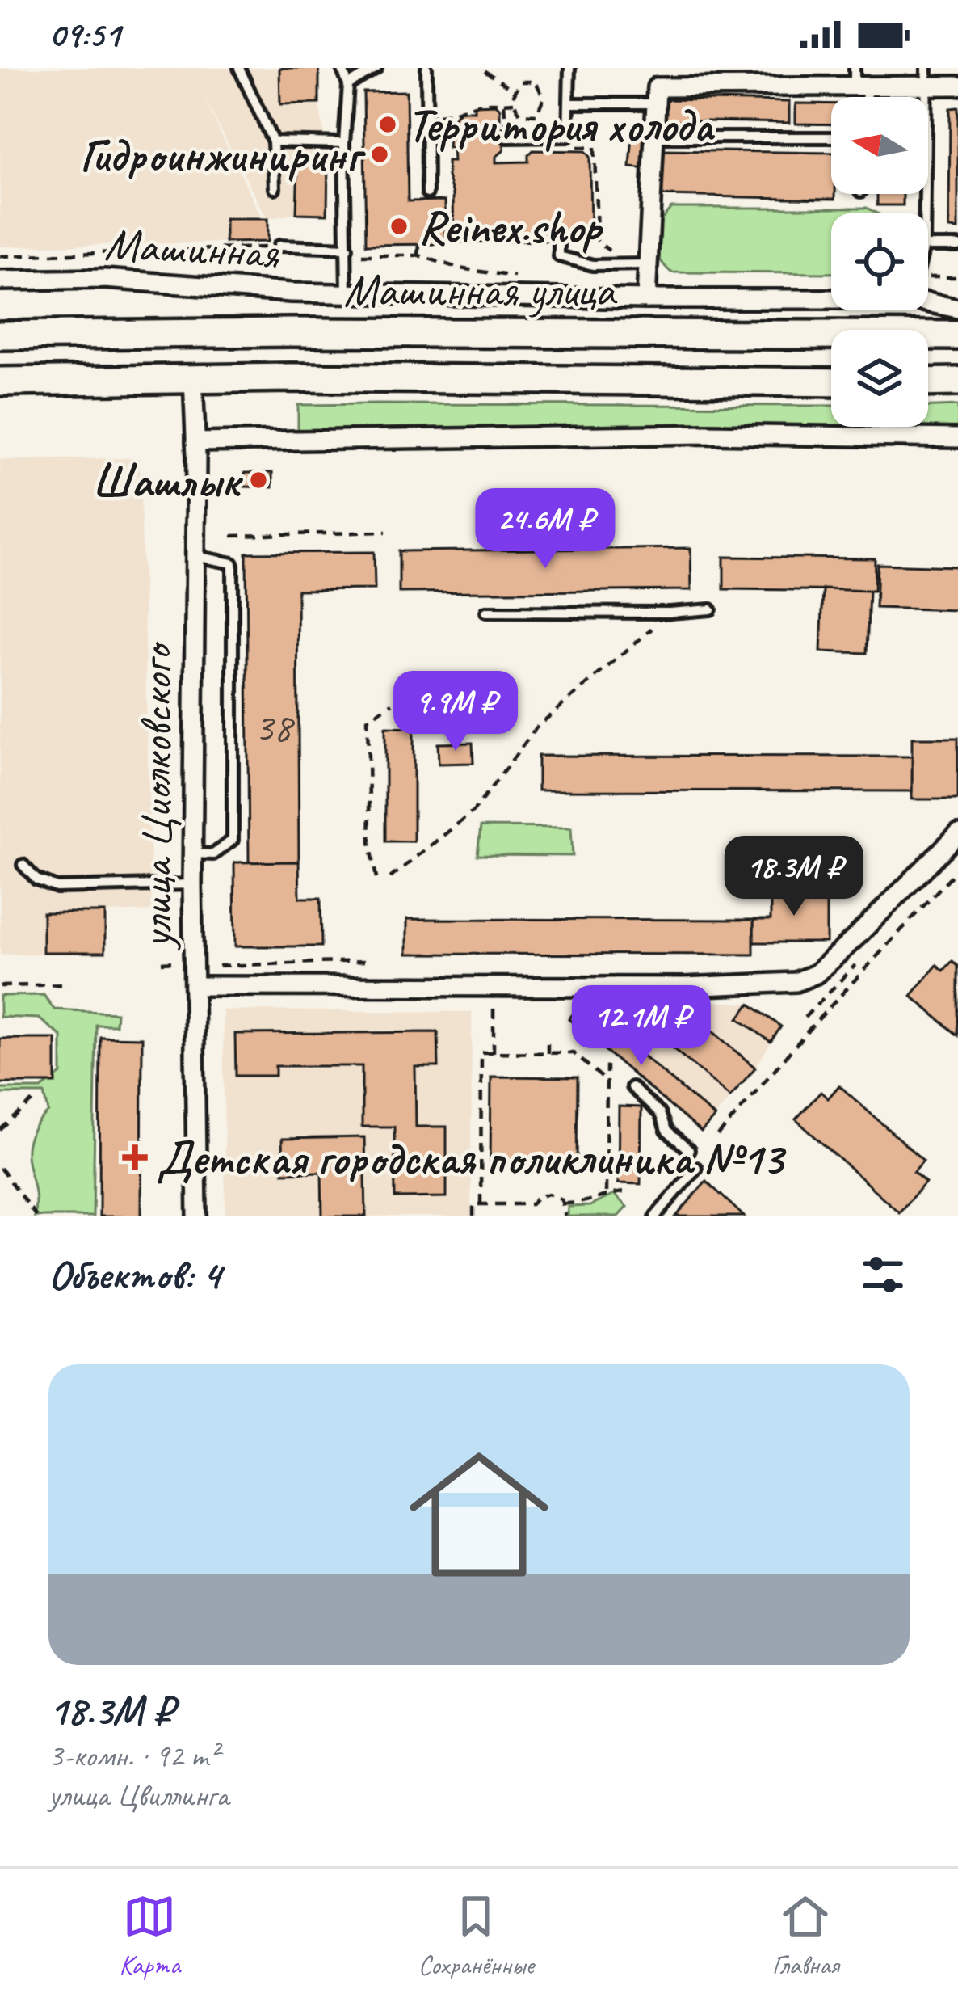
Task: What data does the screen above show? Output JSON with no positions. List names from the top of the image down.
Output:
{
  "streets": {
    "main road": ["Машинная улица"],
    "street": ["Машинная", "улица Циолковского"]
  },
  "crossings": [
    ["Машинная улица", "улица Циолковского"]
  ],
  "places": {
    "other": [
      "Территория холода",
      "Гидроинжиниринг",
      "Reinex.shop",
      "Шашлык"
    ],
    "health": ["Детская городская поликлиника №13"]
  },
  "house_numbers": ["38"],
  "north": "left",
  "page": {
    "status": "09:51",
    "price": [
      "24.6M ₽",
      "9.9M ₽",
      "18.3M ₽",
      "12.1M ₽"
    ],
    "heading": "Объектов: 4",
    "list": [
      {
        "name": "18.3M ₽",
        "note": "3-комн. · 92 m² · улица Цвиллинга"
      }
    ],
    "tabs": ["Карта", "Сохранённые", "Главная"]
  }
}
